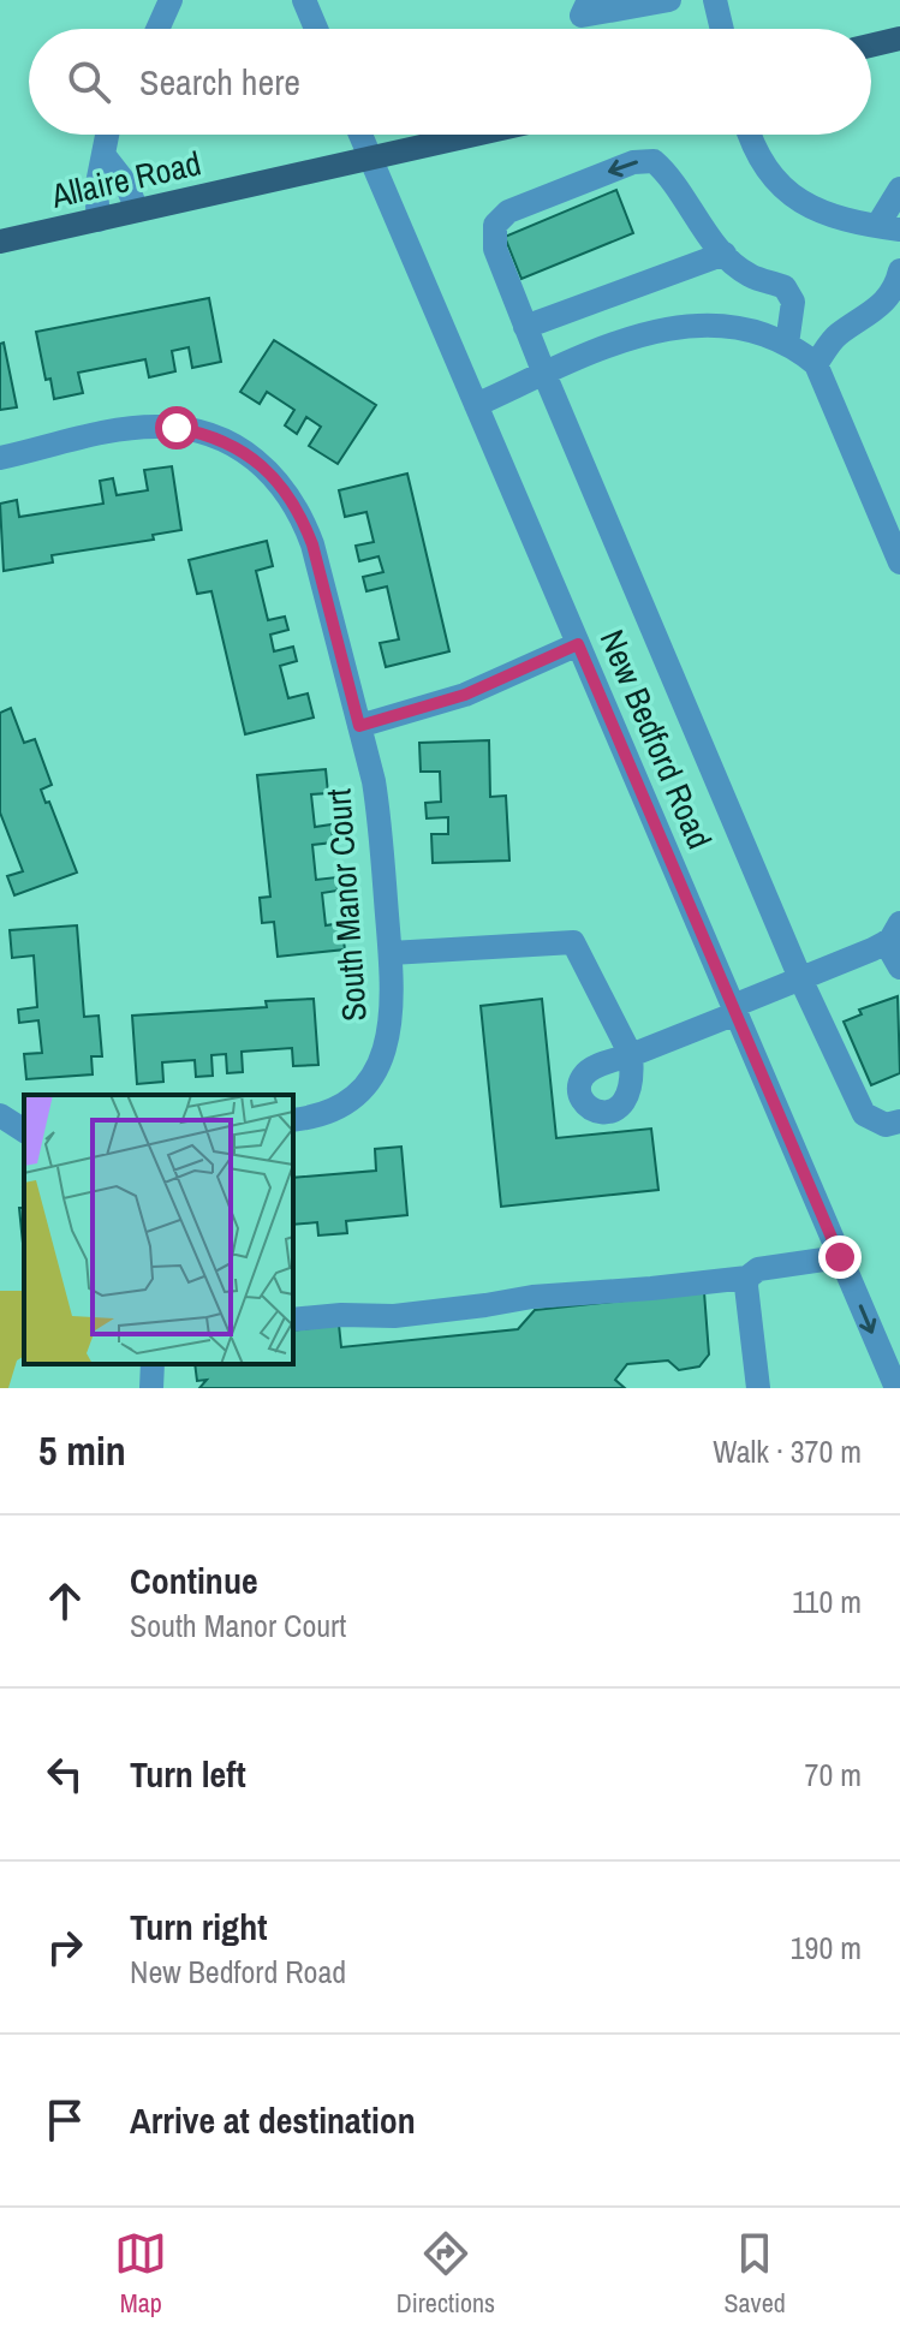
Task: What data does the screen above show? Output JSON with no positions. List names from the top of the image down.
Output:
{
  "streets": {
    "main road": ["Allaire Road"],
    "street": ["New Bedford Road", "South Manor Court"]
  },
  "crossings": [
    ["Allaire Road", "New Bedford Road"]
  ],
  "page": {
    "search": "Search here",
    "heading": ["5 min", "Walk · 370 m"],
    "list": [
      ["Continue", "South Manor Court", "110 m"],
      ["Turn left", "70 m"],
      ["Turn right", "New Bedford Road", "190 m"],
      "Arrive at destination"
    ],
    "nav": ["Map", "Directions", "Saved"]
  }
}
